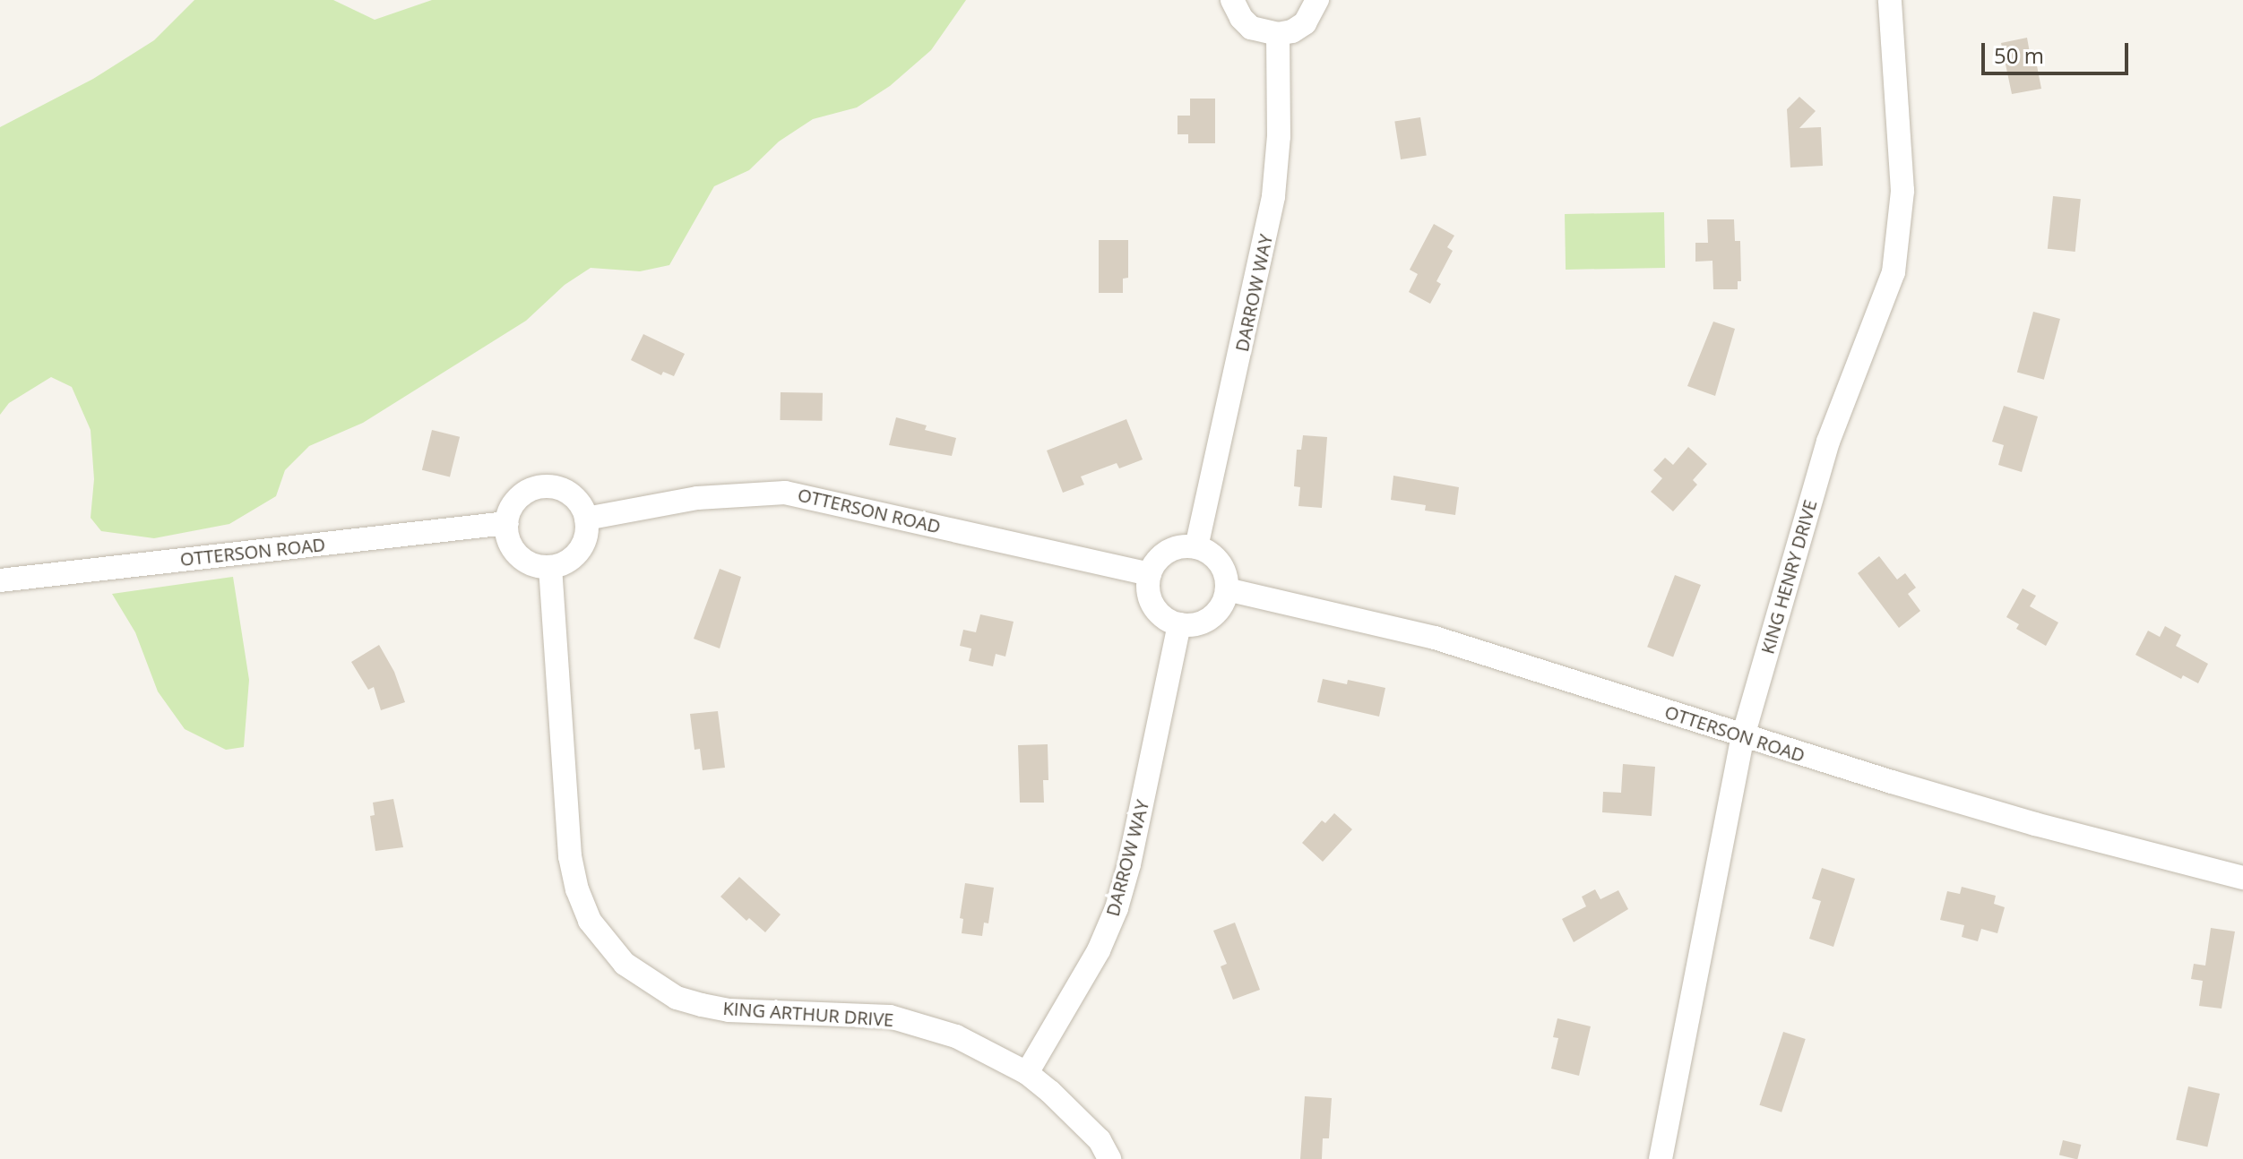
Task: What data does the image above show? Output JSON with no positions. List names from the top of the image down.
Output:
{
  "streets": {
    "street": [
      "DARROW WAY",
      "OTTERSON ROAD",
      "KING HENRY DRIVE",
      "KING ARTHUR DRIVE"
    ]
  },
  "crossings": [
    ["DARROW WAY", "OTTERSON ROAD"],
    ["DARROW WAY", "KING ARTHUR DRIVE"],
    ["OTTERSON ROAD", "KING HENRY DRIVE"],
    ["OTTERSON ROAD", "KING ARTHUR DRIVE"]
  ],
  "scale_bar": "50 m"
}
